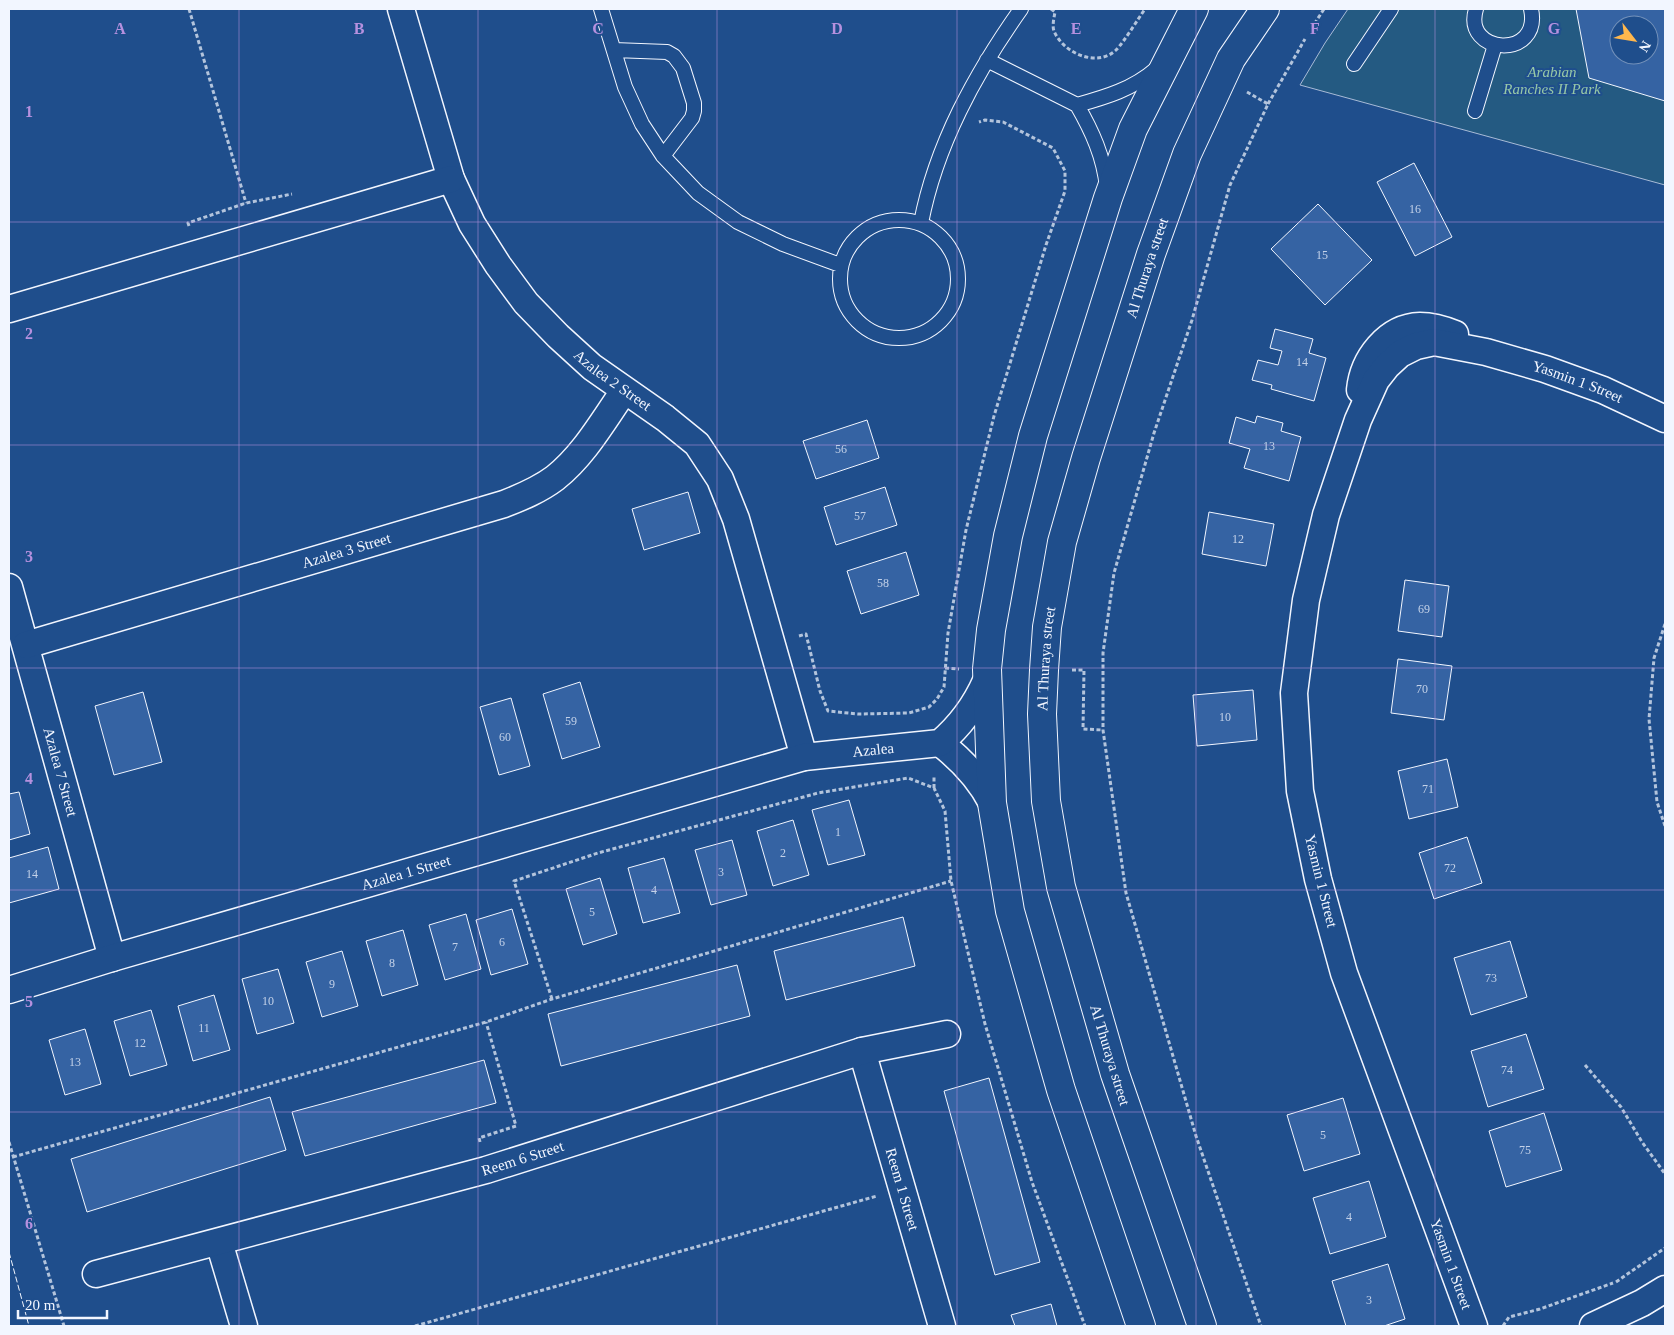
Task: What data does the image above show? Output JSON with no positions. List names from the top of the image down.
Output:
{
  "streets": {
    "street": [
      "Al Thuraya street",
      "Azalea 2 Street",
      "Yasmin 1 Street",
      "Azalea 3 Street",
      "Azalea",
      "Azalea 7 Street",
      "Azalea 1 Street",
      "Reem 6 Street",
      "Reem 1 Street"
    ]
  },
  "crossings": [
    ["Azalea 2 Street", "Azalea 3 Street"],
    ["Azalea 2 Street", "Azalea"],
    ["Azalea 2 Street", "Azalea 1 Street"],
    ["Azalea 3 Street", "Azalea 7 Street"],
    ["Azalea", "Azalea 1 Street"],
    ["Azalea 7 Street", "Azalea 1 Street"],
    ["Reem 6 Street", "Reem 1 Street"]
  ],
  "parks": ["Arabian Ranches II Park"],
  "house_numbers": [
    "16",
    "15",
    "14",
    "13",
    "56",
    "57",
    "12",
    "58",
    "69",
    "70",
    "10",
    "59",
    "60",
    "71",
    "1",
    "2",
    "72",
    "3",
    "14",
    "4",
    "5",
    "6",
    "7",
    "8",
    "73",
    "9",
    "10",
    "11",
    "12",
    "13",
    "74",
    "5",
    "75",
    "4",
    "3"
  ],
  "scale_bar": "20 m",
  "north": "bottom right",
  "grid": {
    "columns": [
      "A",
      "B",
      "C",
      "D",
      "E",
      "F",
      "G"
    ],
    "rows": [
      "1",
      "2",
      "3",
      "4",
      "5",
      "6"
    ]
  }
}
